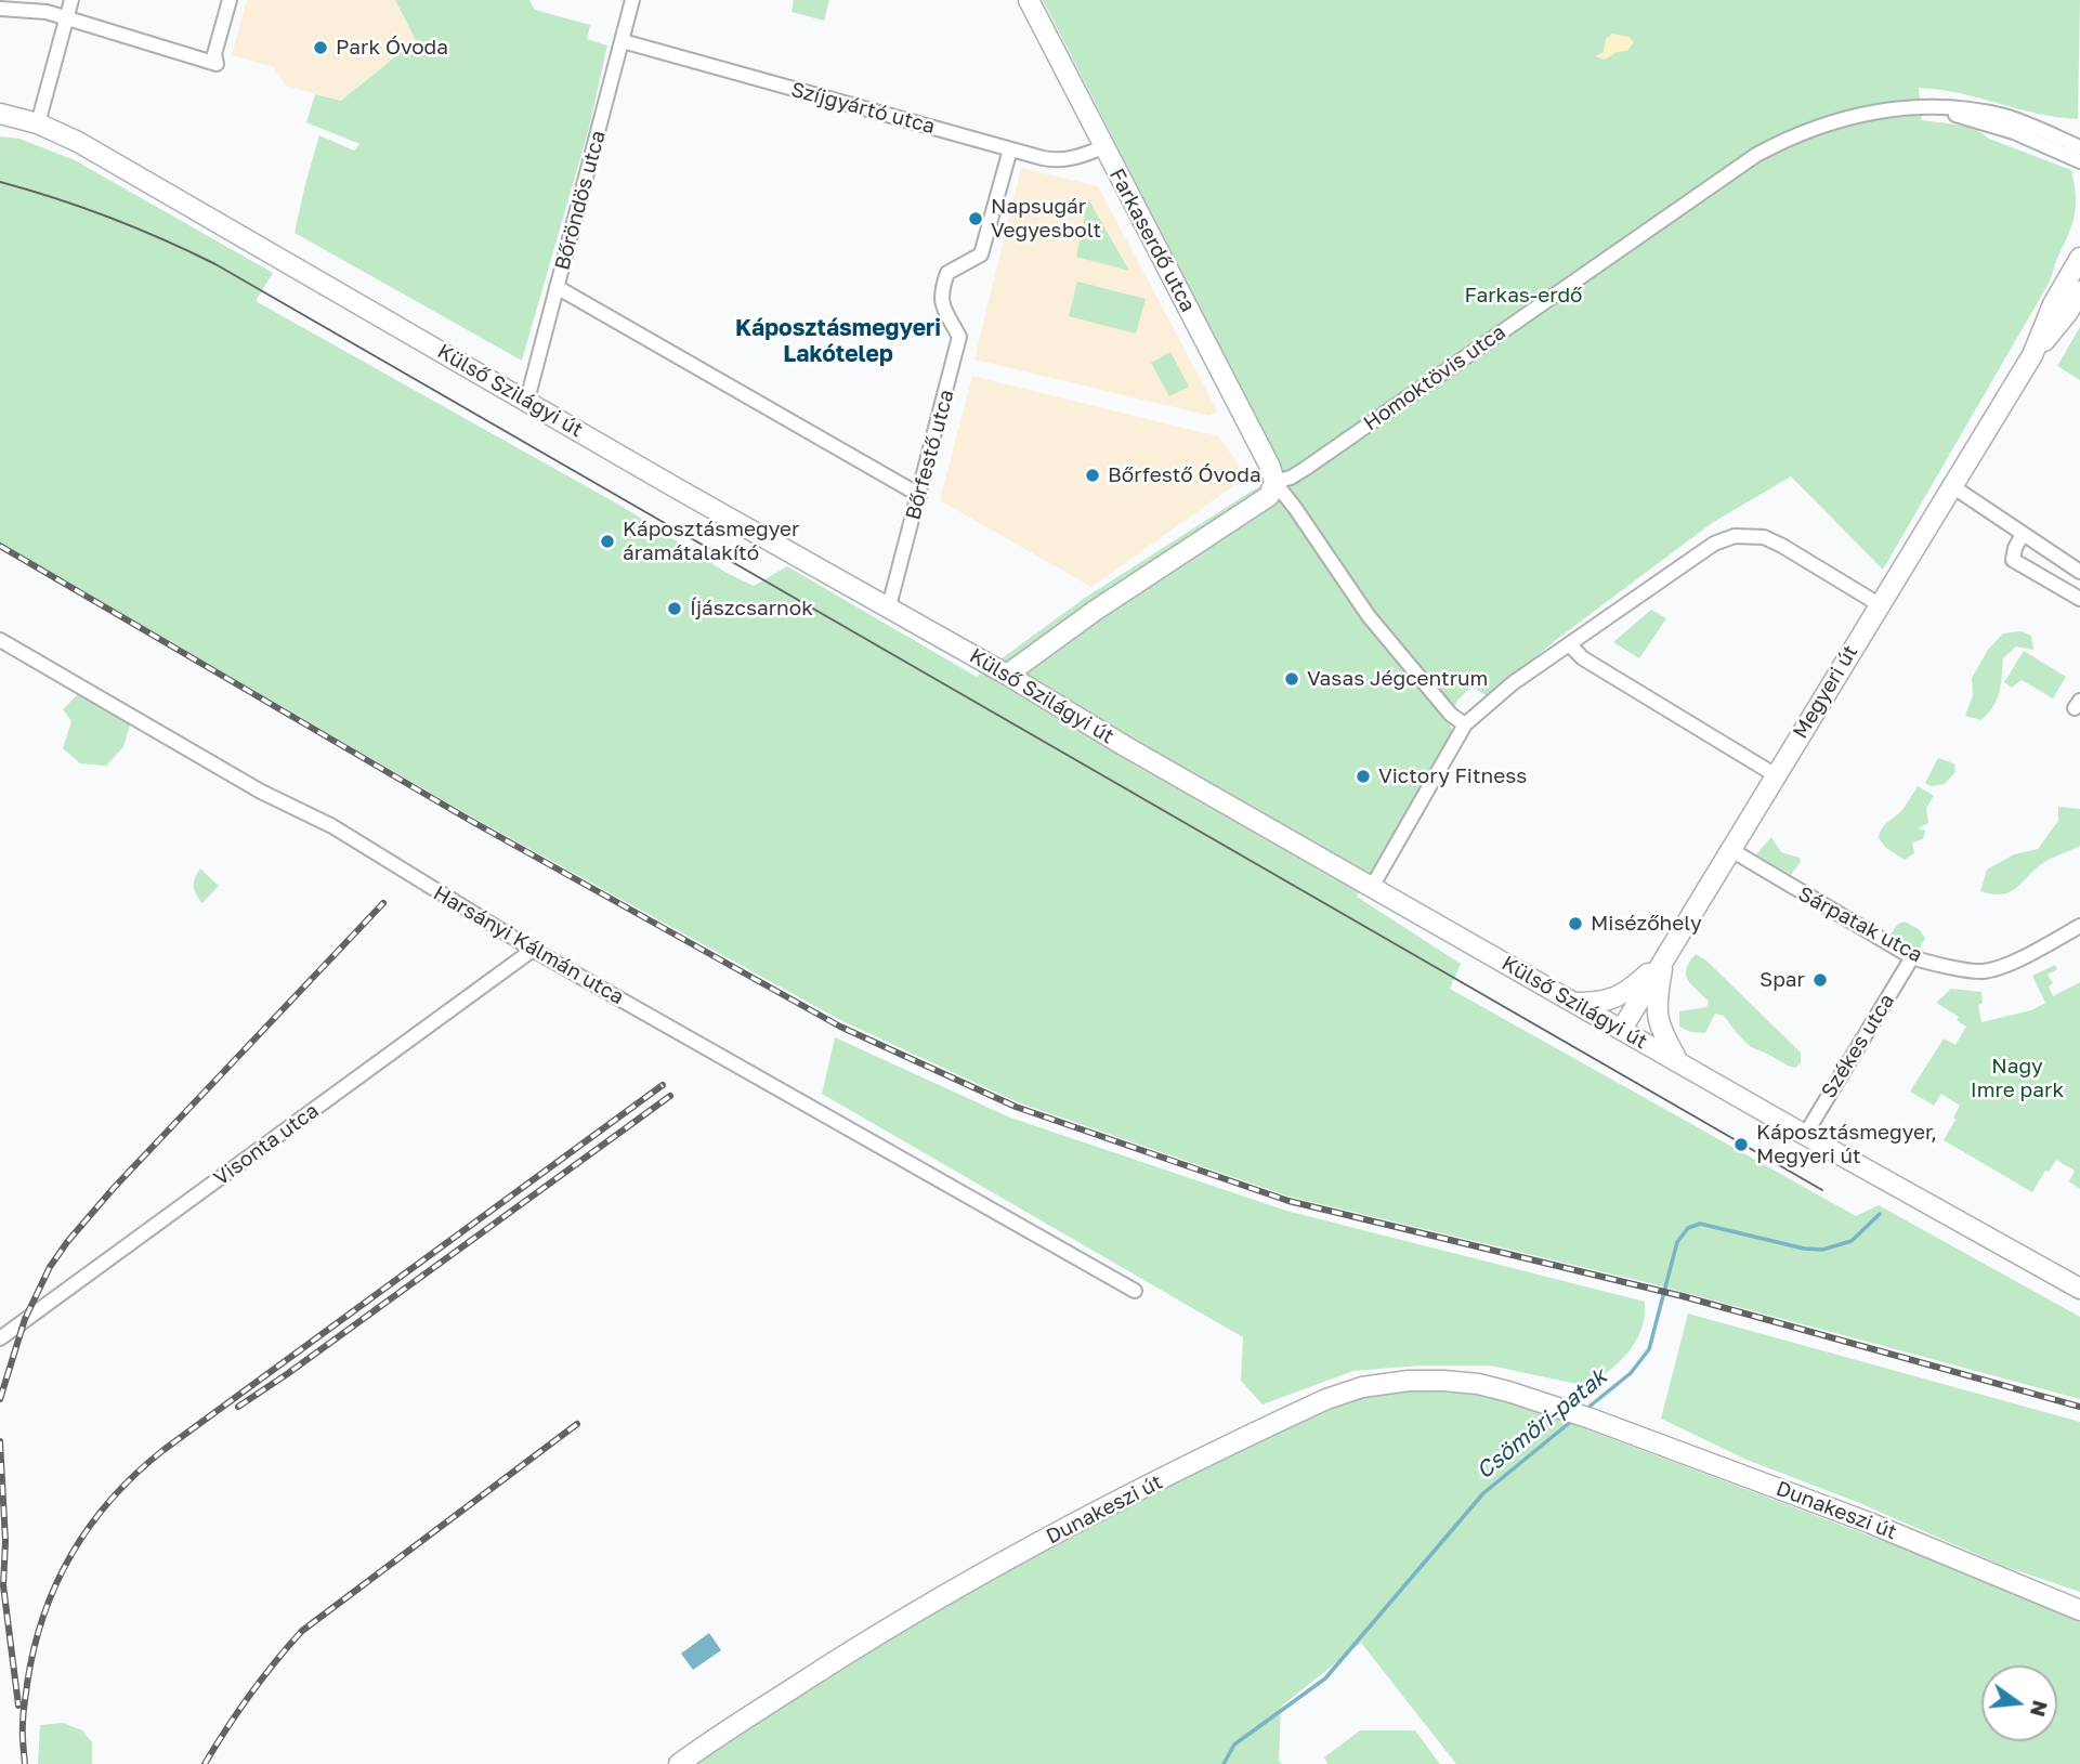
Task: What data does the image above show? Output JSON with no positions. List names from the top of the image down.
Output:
{
  "streets": {
    "street": [
      "Szíjgyártó utca",
      "Bőröndös utca",
      "Farkaserdő utca",
      "Homoktövis utca",
      "Külső Szilágyi út",
      "Bőrfestő utca",
      "Megyeri út",
      "Sárpatak utca",
      "Harsányi Kálmán utca",
      "Székes utca",
      "Visonta utca",
      "Dunakeszi út"
    ]
  },
  "crossings": [
    ["Szíjgyártó utca", "Bőröndös utca"],
    ["Szíjgyártó utca", "Farkaserdő utca"],
    ["Szíjgyártó utca", "Bőrfestő utca"],
    ["Bőröndös utca", "Külső Szilágyi út"],
    ["Farkaserdő utca", "Homoktövis utca"],
    ["Homoktövis utca", "Külső Szilágyi út"],
    ["Külső Szilágyi út", "Bőrfestő utca"],
    ["Külső Szilágyi út", "Megyeri út"],
    ["Külső Szilágyi út", "Székes utca"],
    ["Megyeri út", "Sárpatak utca"],
    ["Sárpatak utca", "Székes utca"],
    ["Harsányi Kálmán utca", "Visonta utca"]
  ],
  "districts": ["Káposztásmegyeri Lakótelep"],
  "water": ["Csömöri-patak"],
  "parks": ["Farkas-erdő", "Nagy Imre park"],
  "places": [
    "Park Óvoda",
    "Napsugár Vegyesbolt",
    "Bőrfestő Óvoda",
    "Káposztásmegyer áramátalakító",
    "Íjászcsarnok",
    "Vasas Jégcentrum",
    "Victory Fitness",
    "Misézőhely",
    "Spar",
    "Káposztásmegyer, Megyeri út"
  ],
  "north": "right"
}
